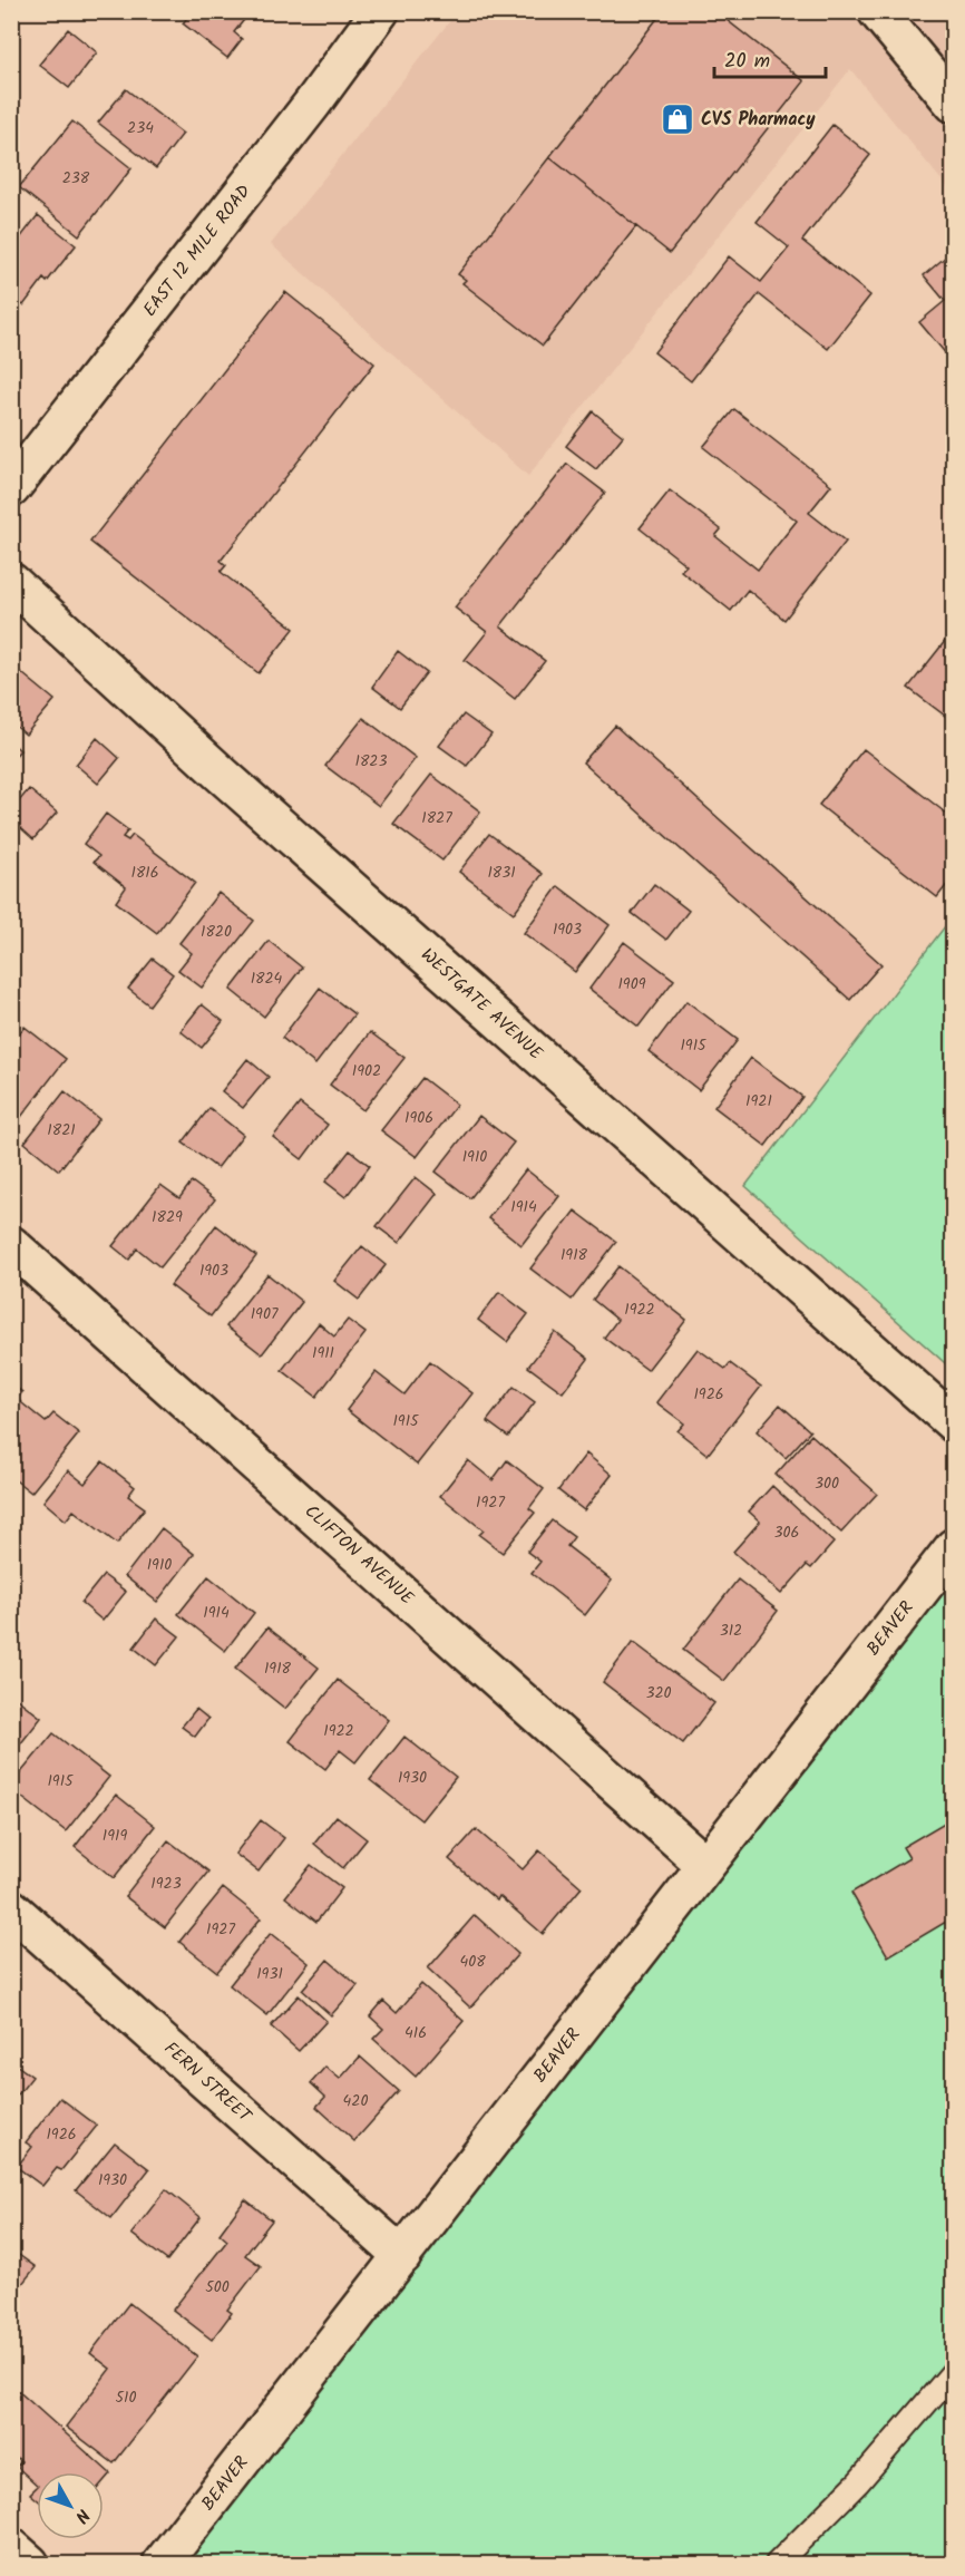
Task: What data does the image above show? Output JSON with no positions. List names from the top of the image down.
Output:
{
  "streets": {
    "street": [
      "EAST 12 MILE ROAD",
      "WESTGATE AVENUE",
      "CLIFTON AVENUE",
      "BEAVER",
      "FERN STREET"
    ]
  },
  "crossings": [
    ["CLIFTON AVENUE", "BEAVER"],
    ["BEAVER", "FERN STREET"]
  ],
  "places": {
    "shop": ["CVS Pharmacy"]
  },
  "house_numbers": [
    "234",
    "238",
    "1823",
    "1827",
    "1816",
    "1831",
    "1903",
    "1820",
    "1824",
    "1909",
    "1915",
    "1902",
    "1921",
    "1906",
    "1821",
    "1910",
    "1914",
    "1829",
    "1918",
    "1903",
    "1922",
    "1907",
    "1911",
    "1926",
    "1915",
    "300",
    "1927",
    "306",
    "1910",
    "1914",
    "312",
    "1918",
    "320",
    "1922",
    "1930",
    "1915",
    "1919",
    "1923",
    "1927",
    "408",
    "1931",
    "416",
    "420",
    "1926",
    "1930",
    "500",
    "510"
  ],
  "scale_bar": "20 m",
  "north": "bottom right"
}
